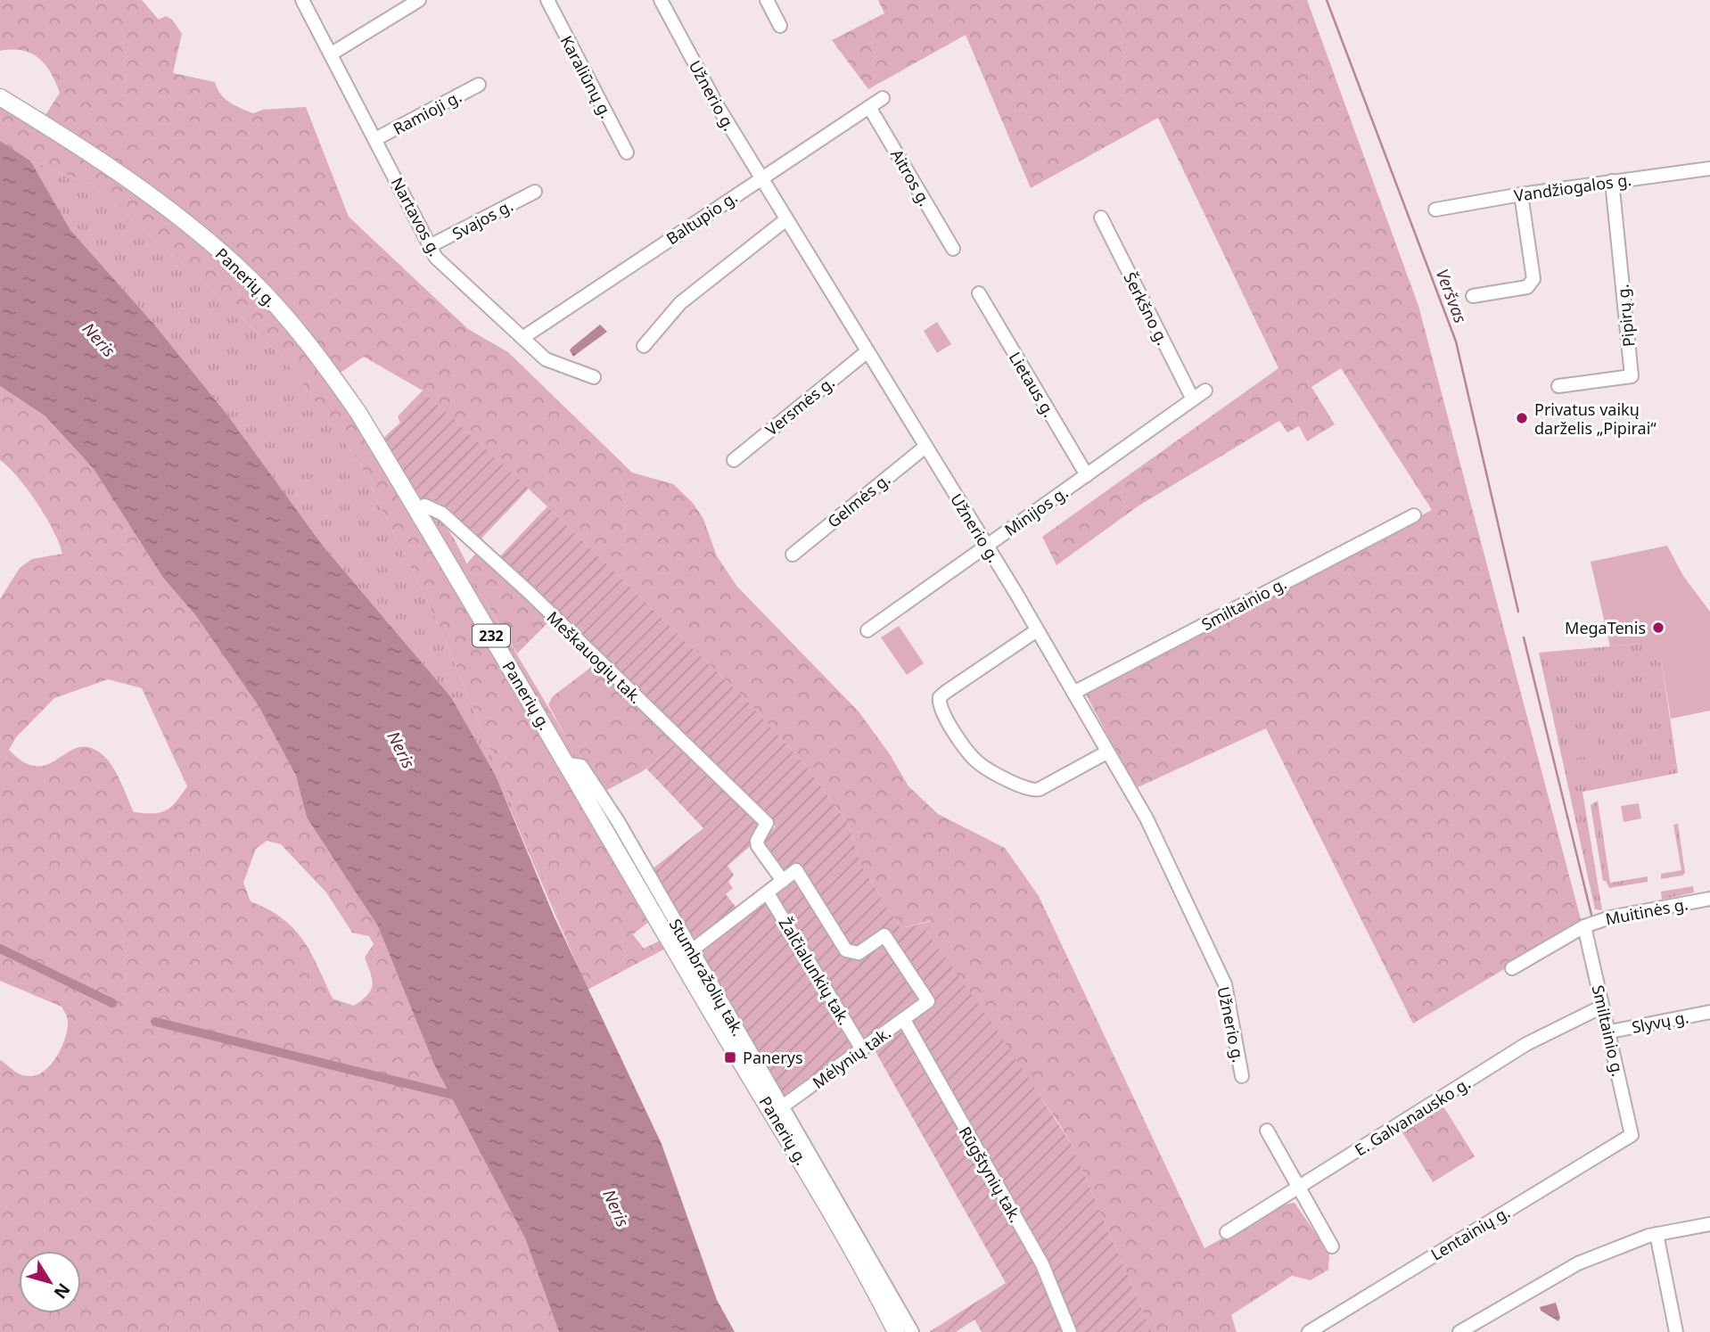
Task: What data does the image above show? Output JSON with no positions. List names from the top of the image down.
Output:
{
  "streets": {
    "main road": ["Panerių g.", "232"],
    "street": [
      "Karaliūnų g.",
      "Užnerio g.",
      "Ramioji g.",
      "Aitros g.",
      "Vandžiogalos g.",
      "Nartavos g.",
      "Baltupio g.",
      "Svajos g.",
      "Šerkšno g.",
      "Pipirų g.",
      "Lietaus g.",
      "Versmės g.",
      "Gelmės g.",
      "Minijos g.",
      "Smiltainio g.",
      "Meškauogių tak.",
      "Muitinės g.",
      "Žalčialunkių tak.",
      "Slyvų g.",
      "Mėlynių tak.",
      "E. Galvanausko g.",
      "Rūgštynių tak.",
      "Lentainių g."
    ]
  },
  "crossings": [
    ["Užnerio g.", "Baltupio g."],
    ["Užnerio g.", "Versmės g."],
    ["Užnerio g.", "Gelmės g."],
    ["Užnerio g.", "Minijos g."],
    ["Užnerio g.", "Smiltainio g."],
    ["Ramioji g.", "Nartavos g."],
    ["Aitros g.", "Baltupio g."],
    ["Vandžiogalos g.", "Pipirų g."],
    ["Nartavos g.", "Baltupio g."],
    ["Nartavos g.", "Svajos g."],
    ["Panerių g.", "Meškauogių tak."],
    ["Panerių g.", "Mėlynių tak."],
    ["Šerkšno g.", "Minijos g."],
    ["Lietaus g.", "Minijos g."],
    ["Smiltainio g.", "Muitinės g."],
    ["Smiltainio g.", "Slyvų g."],
    ["Smiltainio g.", "E. Galvanausko g."],
    ["Smiltainio g.", "Lentainių g."],
    ["Meškauogių tak.", "Mėlynių tak."],
    ["Žalčialunkių tak.", "Mėlynių tak."],
    ["Mėlynių tak.", "Rūgštynių tak."]
  ],
  "water": ["Veršvas", "Neris"],
  "places": {
    "other": ["Privatus vaikų darželis „Pipirai“", "MegaTenis"],
    "transit": ["Panerys"]
  },
  "north": "bottom right"
}
